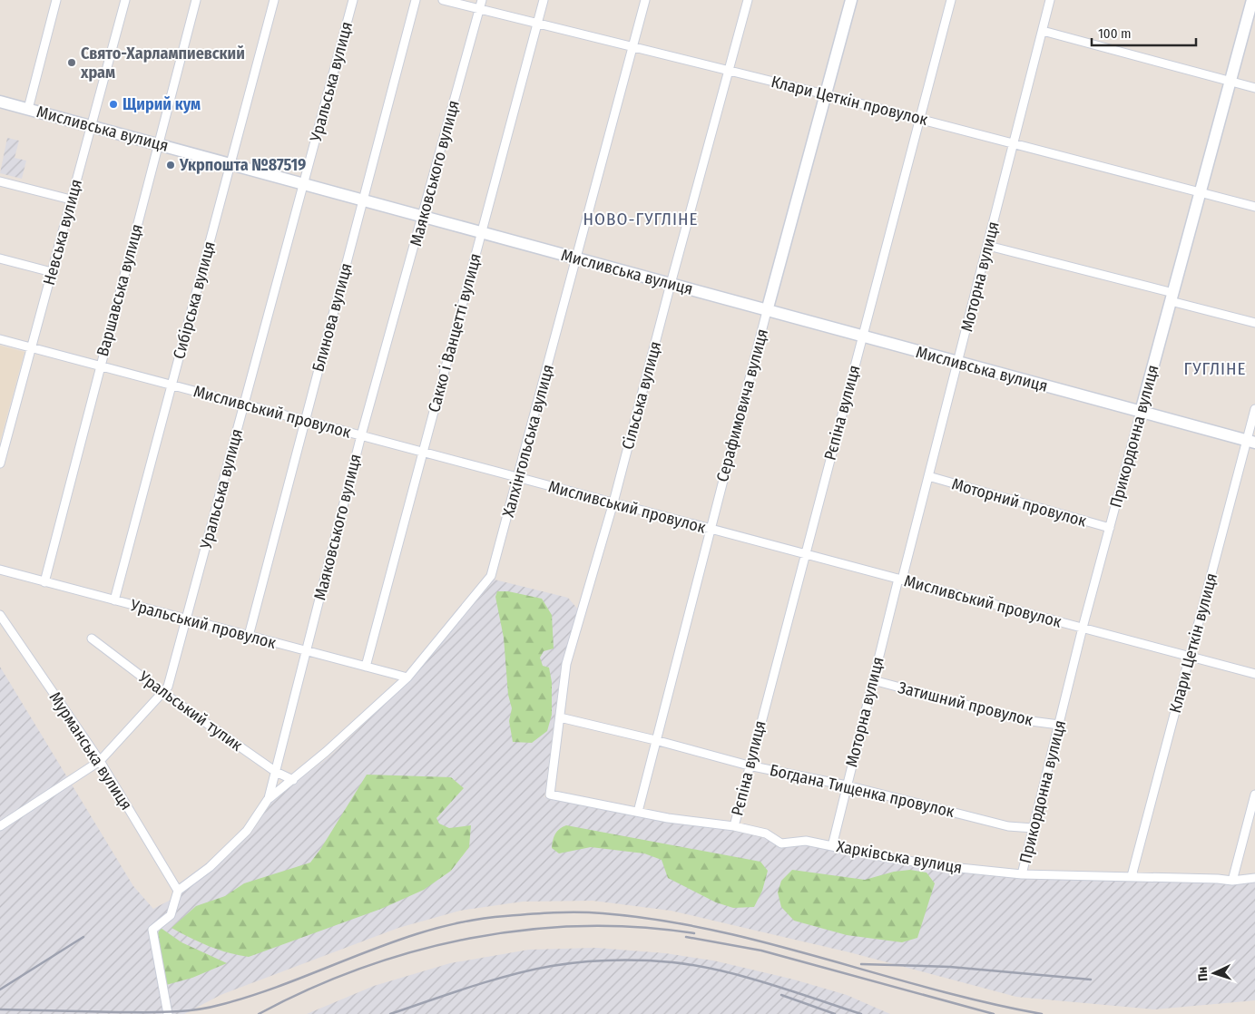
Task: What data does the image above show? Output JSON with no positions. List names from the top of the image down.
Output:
{
  "streets": {
    "street": [
      "Уральська вулиця",
      "Клари Цеткін провулок",
      "Мисливська вулиця",
      "Маяковського вулиця",
      "Невська вулиця",
      "Моторна вулиця",
      "Варшавська вулиця",
      "Сибірська вулиця",
      "Блинова вулиця",
      "Сакко і Ванцетті вулиця",
      "Сільська вулиця",
      "Серафимовича вулиця",
      "Мисливський провулок",
      "Рєпіна вулиця",
      "Прикордонна вулиця",
      "Халхінгольська вулиця",
      "Моторний провулок",
      "Уральський провулок",
      "Клари Цеткін вулиця",
      "Затишний провулок",
      "Уральський тупик",
      "Мурманська вулиця",
      "Богдана Тищенка провулок",
      "Харківська вулиця"
    ]
  },
  "crossings": [
    ["Уральська вулиця", "Мисливська вулиця"],
    ["Уральська вулиця", "Мисливський провулок"],
    ["Уральська вулиця", "Уральський провулок"],
    ["Уральська вулиця", "Уральський тупик"],
    ["Уральська вулиця", "Мурманська вулиця"],
    ["Клари Цеткін провулок", "Маяковського вулиця"],
    ["Клари Цеткін провулок", "Моторна вулиця"],
    ["Клари Цеткін провулок", "Сакко і Ванцетті вулиця"],
    ["Клари Цеткін провулок", "Сільська вулиця"],
    ["Клари Цеткін провулок", "Серафимовича вулиця"],
    ["Клари Цеткін провулок", "Рєпіна вулиця"],
    ["Клари Цеткін провулок", "Прикордонна вулиця"],
    ["Клари Цеткін провулок", "Халхінгольська вулиця"],
    ["Мисливська вулиця", "Маяковського вулиця"],
    ["Мисливська вулиця", "Невська вулиця"],
    ["Мисливська вулиця", "Моторна вулиця"],
    ["Мисливська вулиця", "Варшавська вулиця"],
    ["Мисливська вулиця", "Сибірська вулиця"],
    ["Мисливська вулиця", "Блинова вулиця"],
    ["Мисливська вулиця", "Сакко і Ванцетті вулиця"],
    ["Мисливська вулиця", "Сільська вулиця"],
    ["Мисливська вулиця", "Серафимовича вулиця"],
    ["Мисливська вулиця", "Рєпіна вулиця"],
    ["Мисливська вулиця", "Прикордонна вулиця"],
    ["Мисливська вулиця", "Халхінгольська вулиця"],
    ["Мисливська вулиця", "Клари Цеткін вулиця"],
    ["Маяковського вулиця", "Мисливський провулок"],
    ["Маяковського вулиця", "Халхінгольська вулиця"],
    ["Маяковського вулиця", "Уральський провулок"],
    ["Маяковського вулиця", "Уральський тупик"],
    ["Маяковського вулиця", "Мурманська вулиця"],
    ["Невська вулиця", "Мисливський провулок"],
    ["Моторна вулиця", "Мисливський провулок"],
    ["Моторна вулиця", "Моторний провулок"],
    ["Моторна вулиця", "Затишний провулок"],
    ["Моторна вулиця", "Богдана Тищенка провулок"],
    ["Моторна вулиця", "Харківська вулиця"],
    ["Варшавська вулиця", "Мисливський провулок"],
    ["Варшавська вулиця", "Уральський провулок"],
    ["Сибірська вулиця", "Мисливський провулок"],
    ["Сибірська вулиця", "Уральський провулок"],
    ["Блинова вулиця", "Мисливський провулок"],
    ["Блинова вулиця", "Уральський провулок"],
    ["Сакко і Ванцетті вулиця", "Мисливський провулок"],
    ["Сакко і Ванцетті вулиця", "Уральський провулок"],
    ["Сільська вулиця", "Мисливський провулок"],
    ["Сільська вулиця", "Богдана Тищенка провулок"],
    ["Сільська вулиця", "Харківська вулиця"],
    ["Серафимовича вулиця", "Мисливський провулок"],
    ["Серафимовича вулиця", "Богдана Тищенка провулок"],
    ["Серафимовича вулиця", "Харківська вулиця"],
    ["Мисливський провулок", "Рєпіна вулиця"],
    ["Мисливський провулок", "Прикордонна вулиця"],
    ["Мисливський провулок", "Халхінгольська вулиця"],
    ["Мисливський провулок", "Клари Цеткін вулиця"],
    ["Рєпіна вулиця", "Богдана Тищенка провулок"],
    ["Рєпіна вулиця", "Харківська вулиця"],
    ["Прикордонна вулиця", "Моторний провулок"],
    ["Прикордонна вулиця", "Затишний провулок"],
    ["Прикордонна вулиця", "Богдана Тищенка провулок"],
    ["Прикордонна вулиця", "Харківська вулиця"],
    ["Халхінгольська вулиця", "Уральський провулок"],
    ["Халхінгольська вулиця", "Уральський тупик"],
    ["Клари Цеткін вулиця", "Харківська вулиця"]
  ],
  "districts": ["НОВО-ГУГЛІНЕ", "ГУГЛІНЕ"],
  "places": ["Свято-Харлампиевский храм", "Щирий кум", "Укрпошта №87519"],
  "scale_bar": "100 m",
  "north": "left"
}
